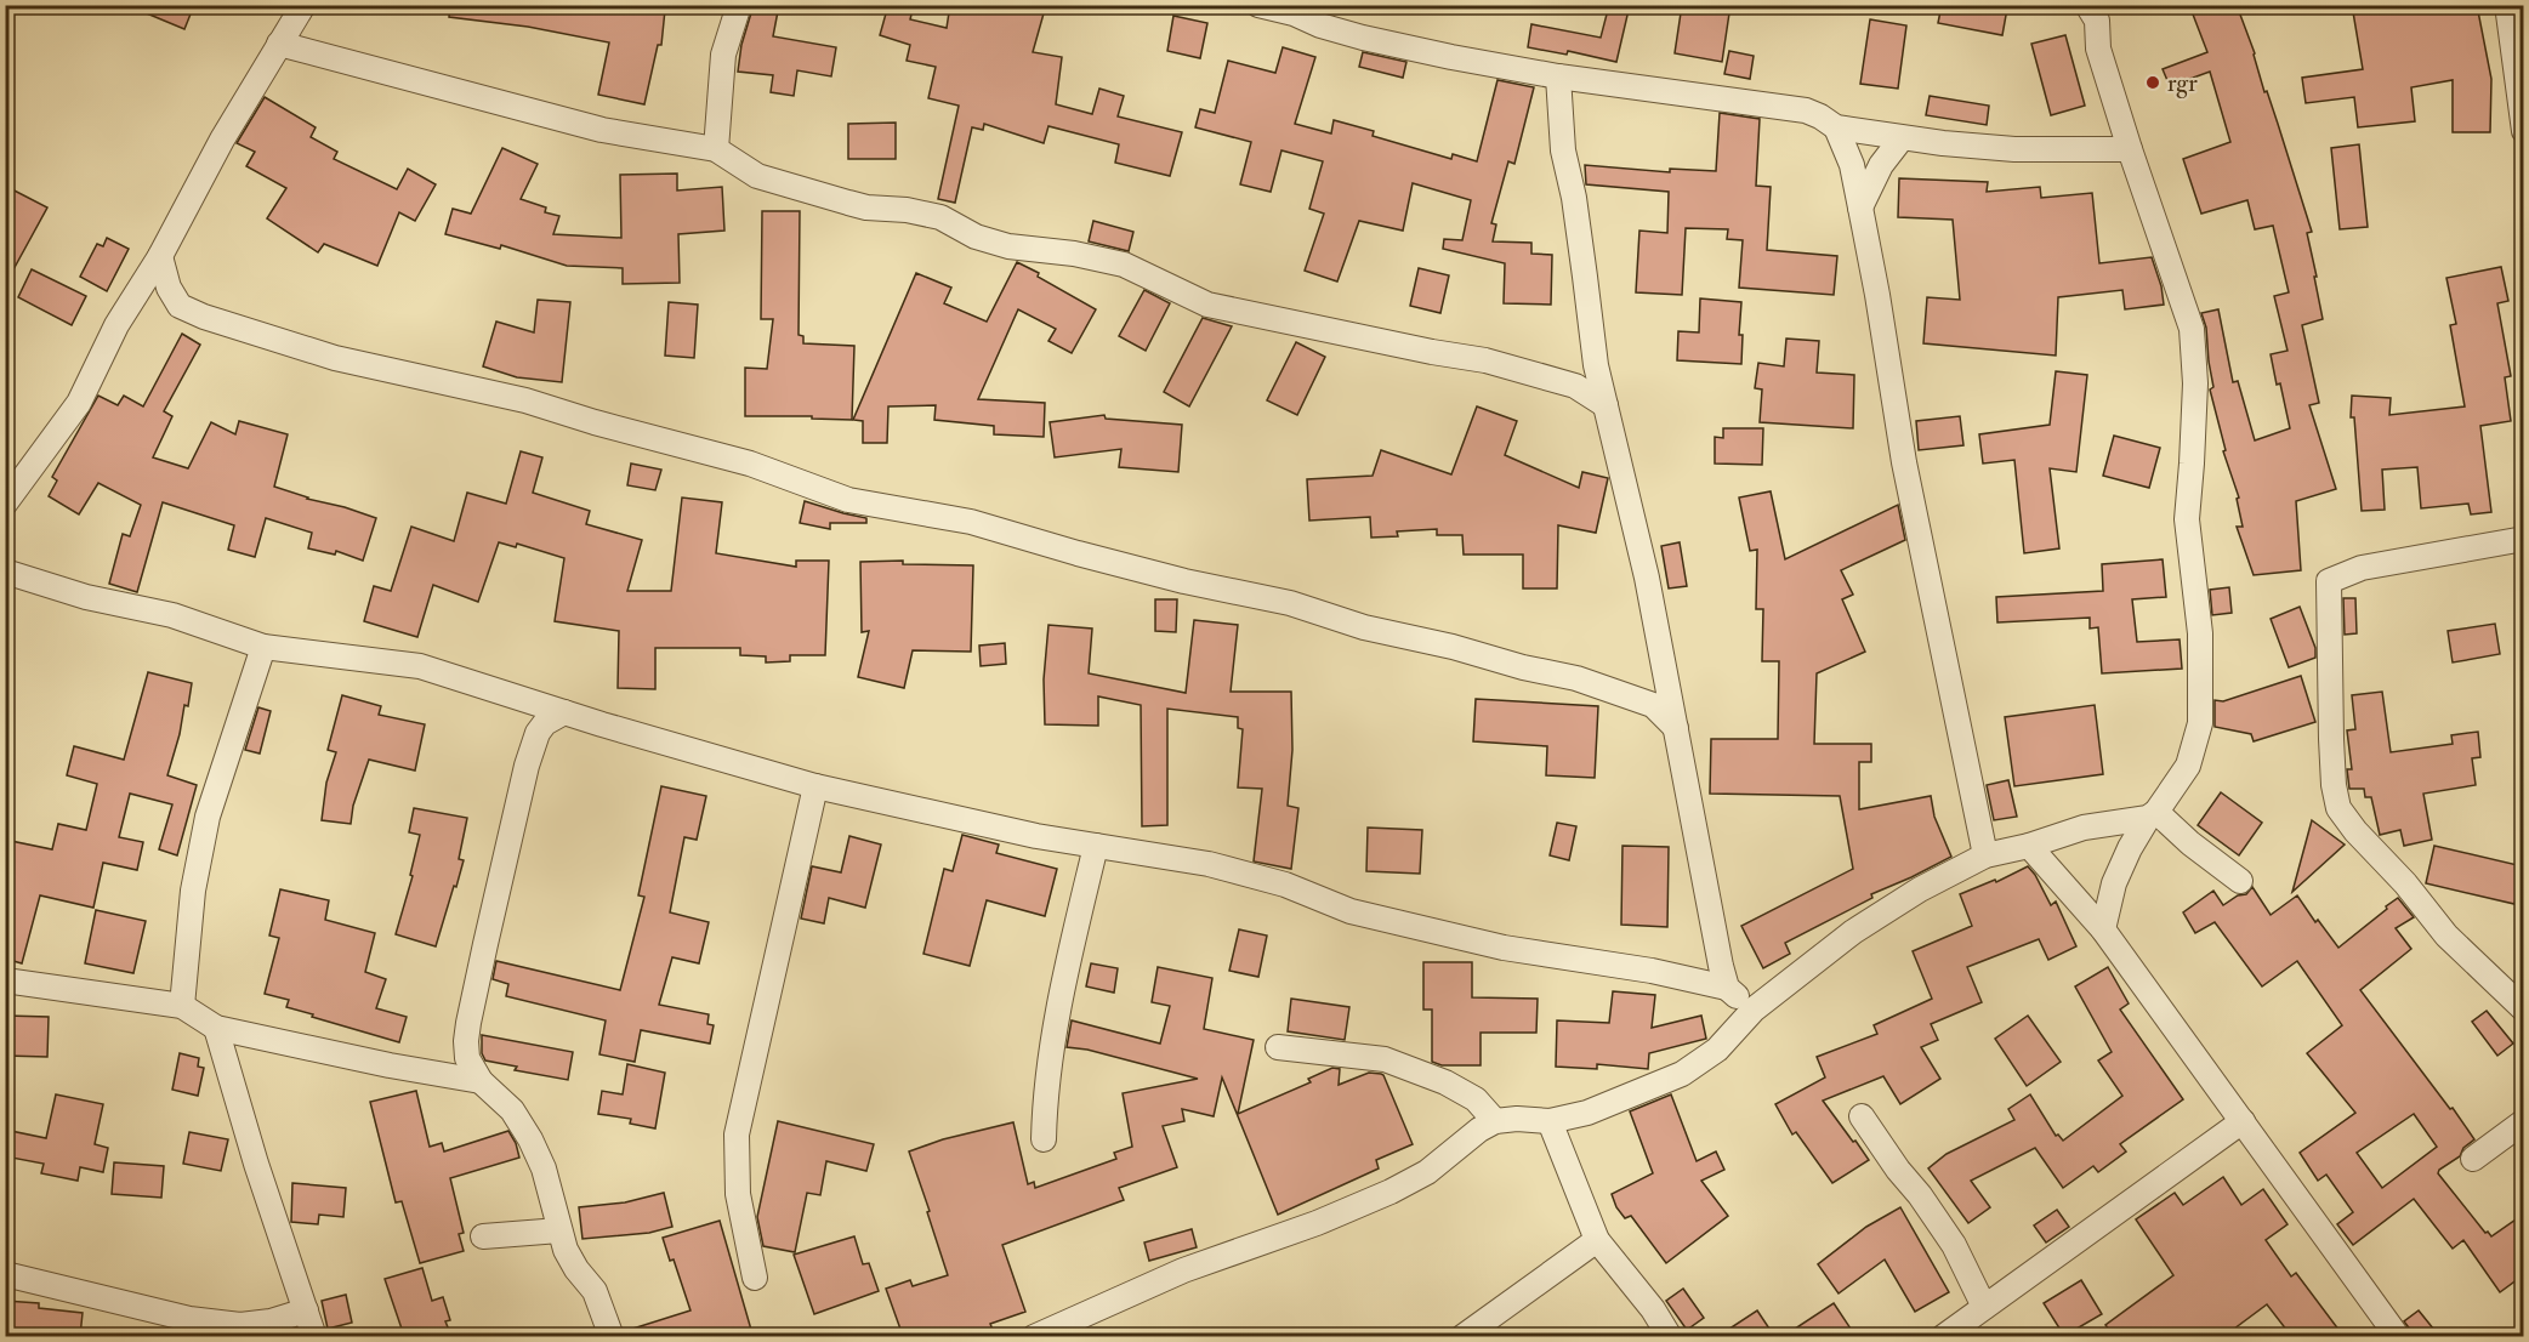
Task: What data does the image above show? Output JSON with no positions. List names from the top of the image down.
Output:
{
  "places": ["rgr"]
}
